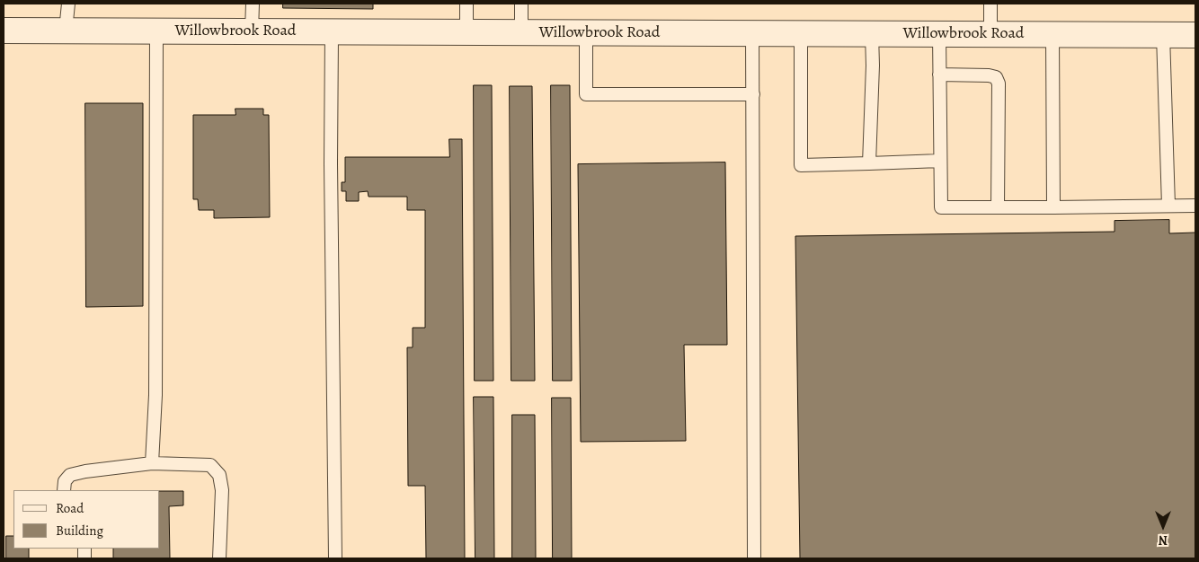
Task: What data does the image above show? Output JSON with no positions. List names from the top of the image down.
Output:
{
  "streets": {
    "street": ["Willowbrook Road"]
  },
  "legend": ["Road", "Building"],
  "north": "bottom"
}
